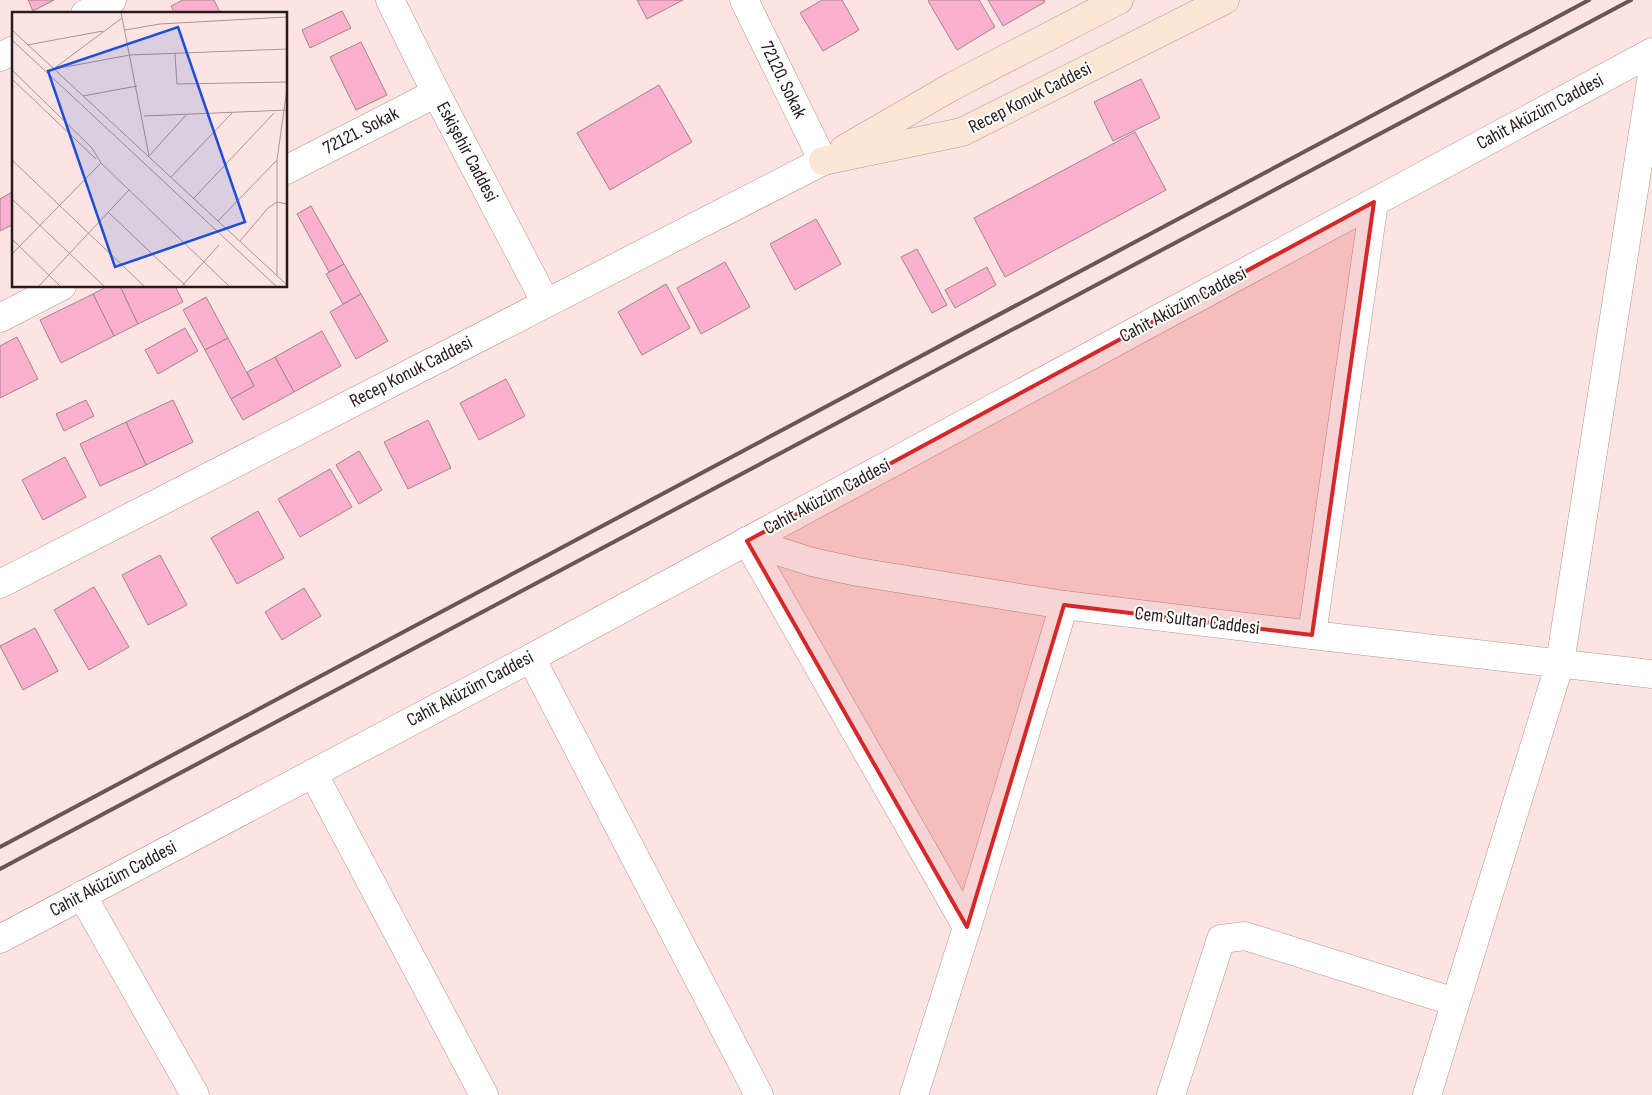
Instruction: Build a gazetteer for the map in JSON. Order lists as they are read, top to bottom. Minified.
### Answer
{"streets":{"main road":["Recep Konuk Caddesi"],"street":["72120. Sokak","Cahit Aküzüm Caddesi","72121. Sokak","Eskişehir Caddesi","Cem Sultan Caddesi"]},"crossings":[["72120. Sokak","Recep Konuk Caddesi"],["Recep Konuk Caddesi","Eskişehir Caddesi"],["Cahit Aküzüm Caddesi","Cem Sultan Caddesi"],["72121. Sokak","Eskişehir Caddesi"]]}
